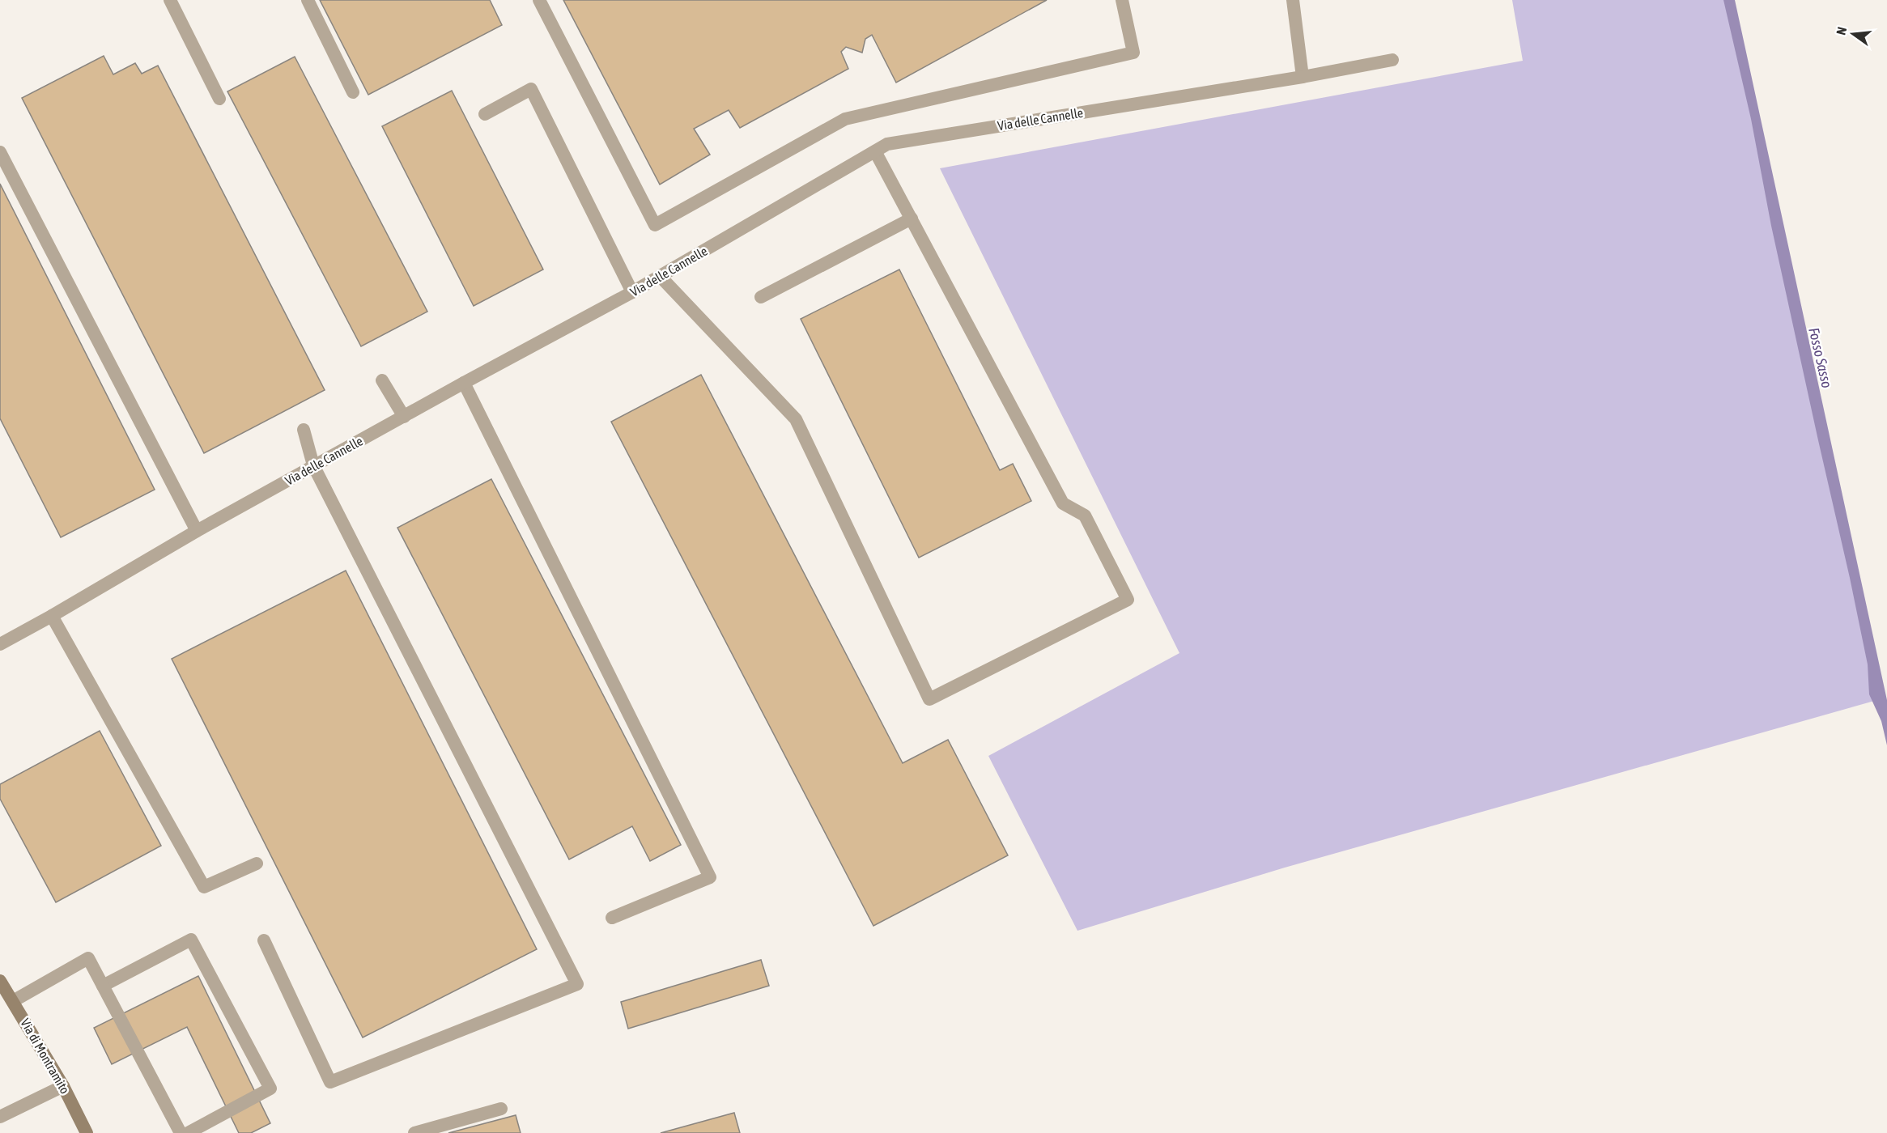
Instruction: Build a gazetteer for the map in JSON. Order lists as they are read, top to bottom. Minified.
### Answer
{"streets":{"main road":["Via di Montramito"],"street":["Via delle Cannelle"]},"water":["Fosso Sasso"],"north":"left"}
